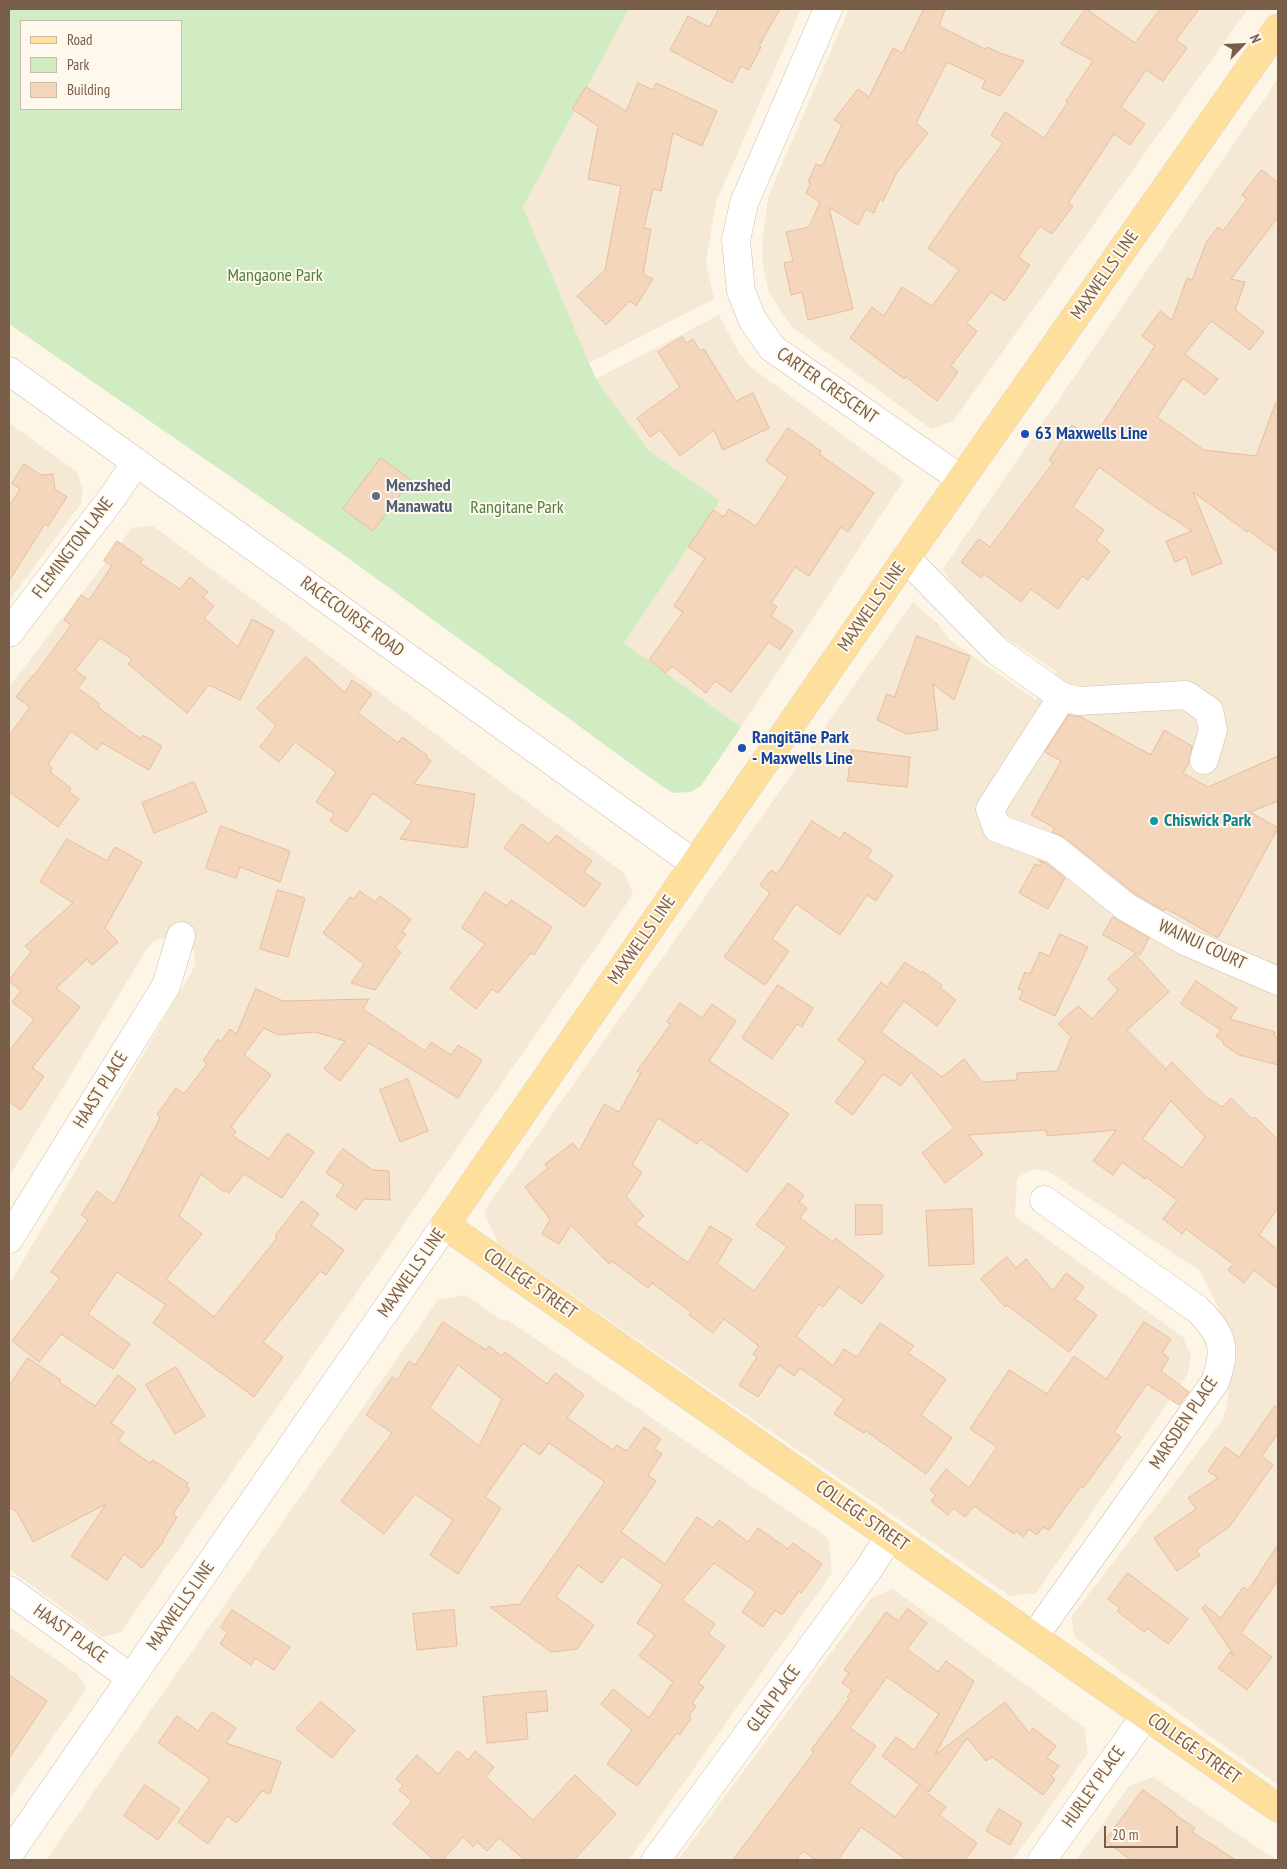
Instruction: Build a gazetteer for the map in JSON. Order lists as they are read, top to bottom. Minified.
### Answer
{"streets":{"main road":["MAXWELLS LINE","COLLEGE STREET"],"street":["CARTER CRESCENT","FLEMINGTON LANE","RACECOURSE ROAD","WAINUI COURT","HAAST PLACE","MARSDEN PLACE","GLEN PLACE","HURLEY PLACE"]},"crossings":[["MAXWELLS LINE","CARTER CRESCENT"],["MAXWELLS LINE","RACECOURSE ROAD"],["MAXWELLS LINE","HAAST PLACE"],["MAXWELLS LINE","COLLEGE STREET"],["FLEMINGTON LANE","RACECOURSE ROAD"],["COLLEGE STREET","MARSDEN PLACE"],["COLLEGE STREET","GLEN PLACE"],["COLLEGE STREET","HURLEY PLACE"]],"parks":["Mangaone Park","Rangitane Park"],"places":["63 Maxwells Line","Menzshed Manawatu","Rangitāne Park - Maxwells Line","Chiswick Park"],"legend":["Road","Park","Building"],"scale_bar":"20 m","north":"top right"}
